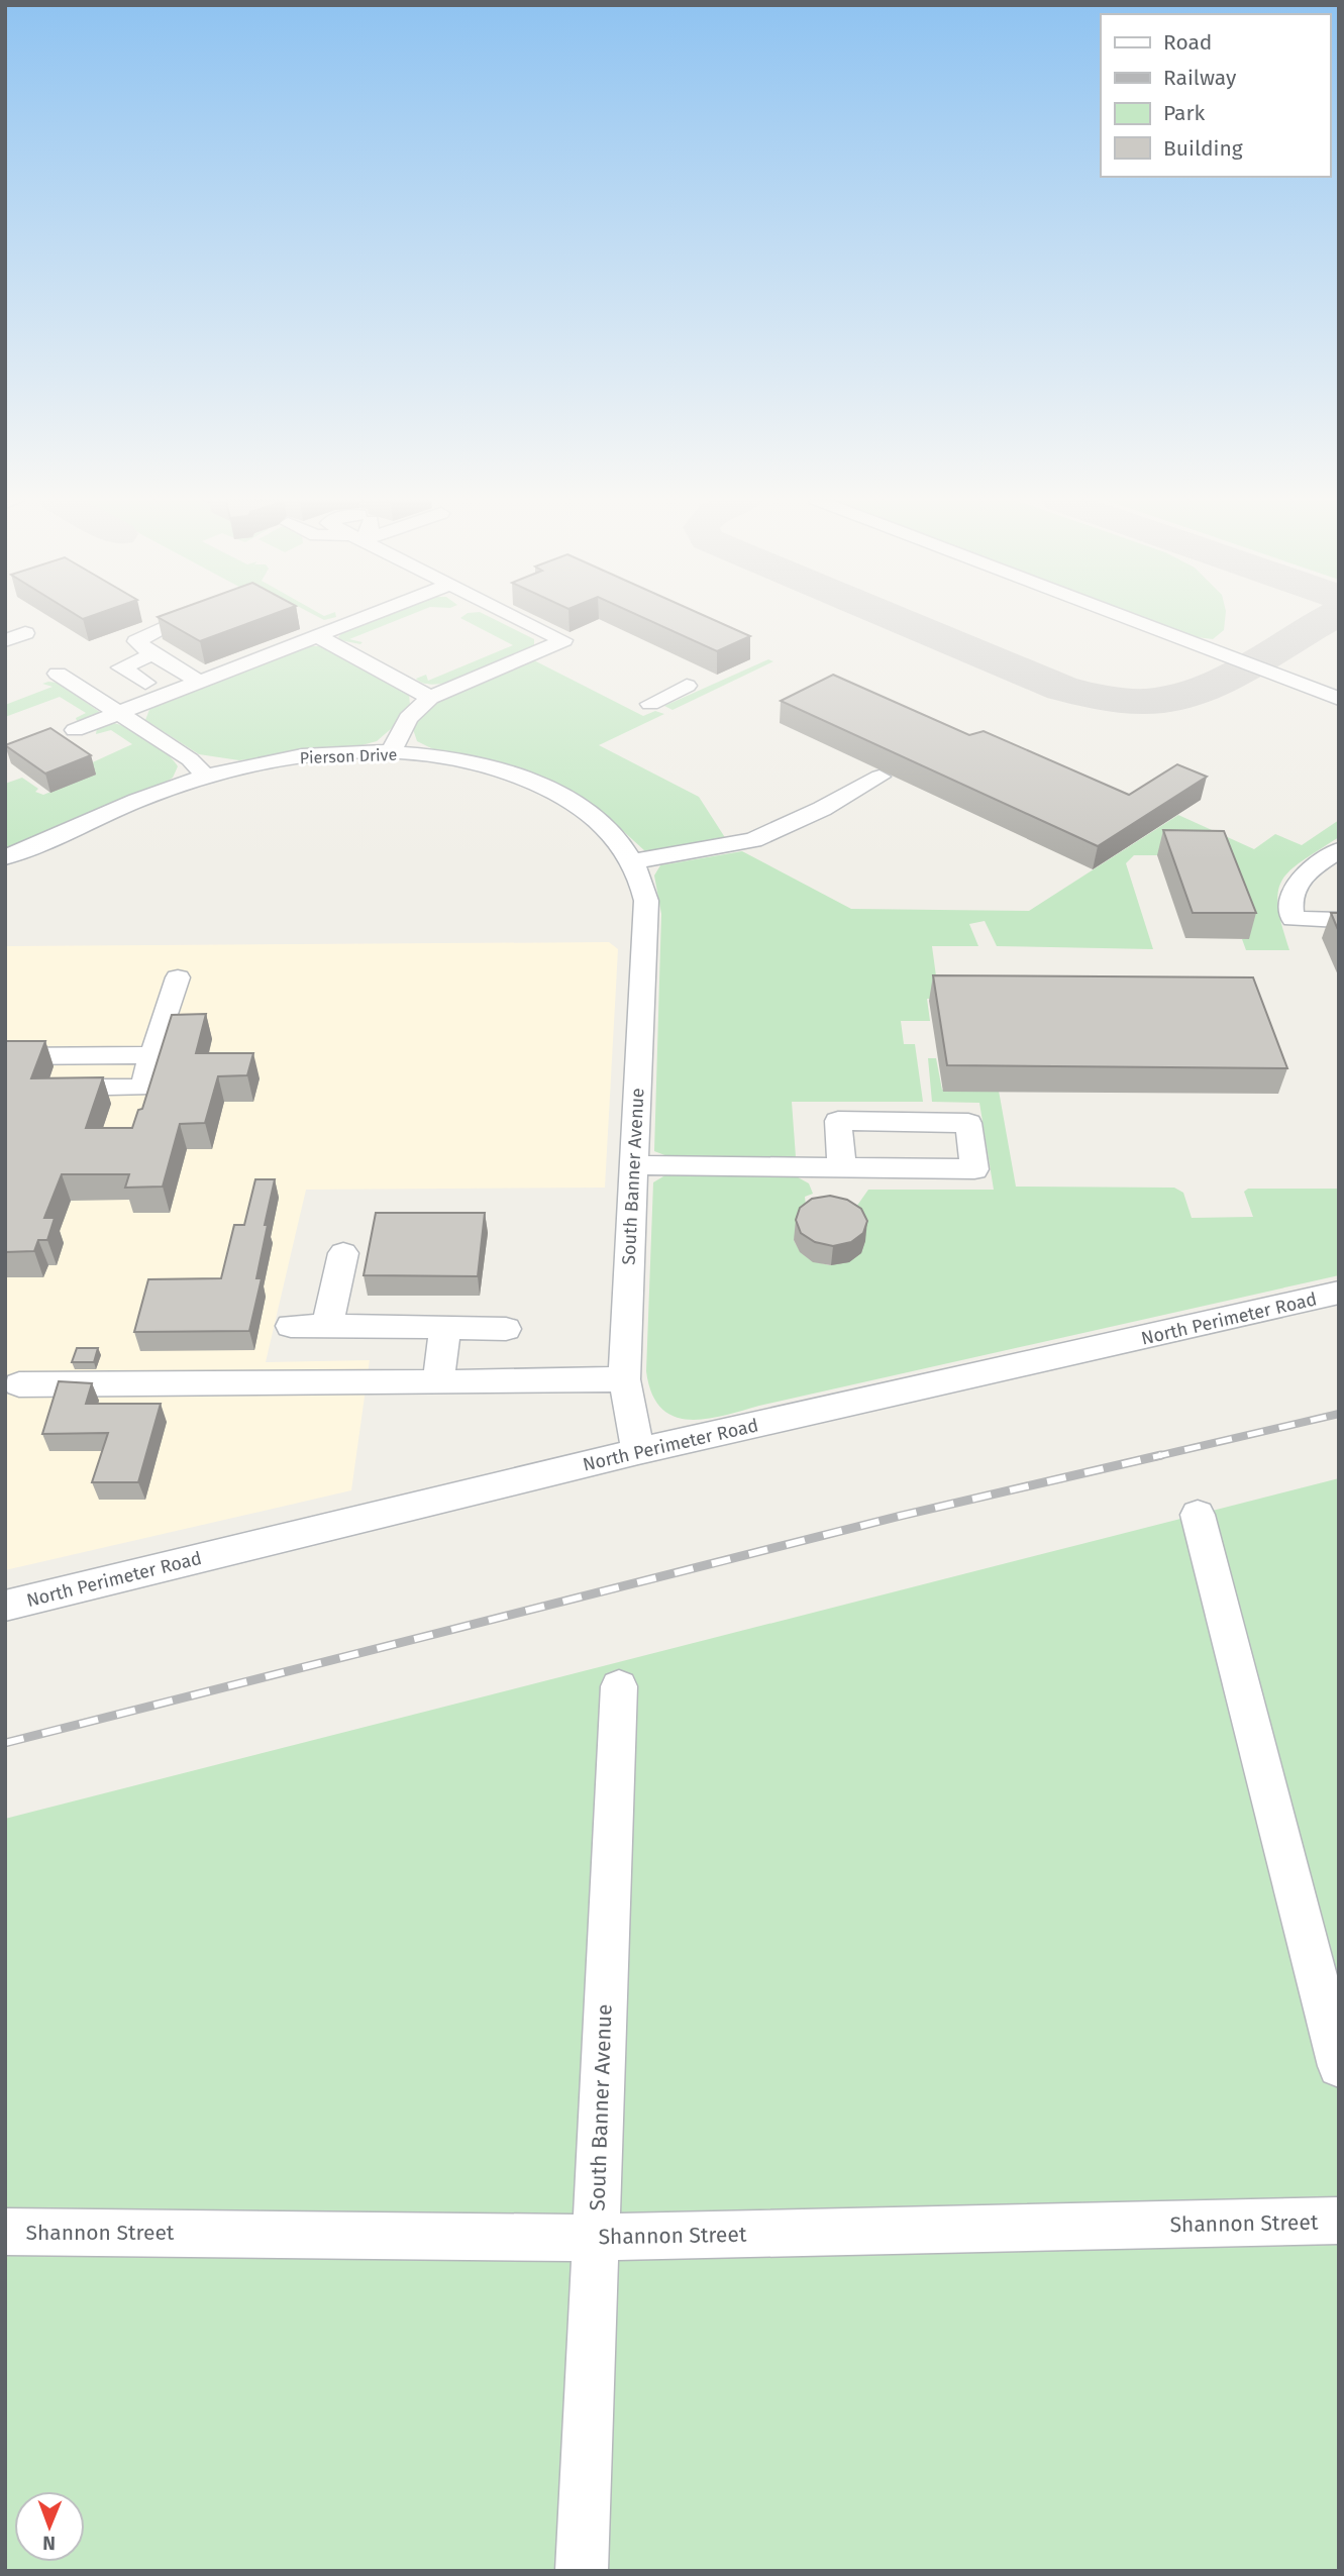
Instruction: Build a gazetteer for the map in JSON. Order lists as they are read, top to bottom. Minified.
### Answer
{"streets":{"street":["Pierson Drive","South Banner Avenue","North Perimeter Road","Shannon Street"]},"crossings":[["Pierson Drive","South Banner Avenue"],["South Banner Avenue","North Perimeter Road"],["South Banner Avenue","Shannon Street"]],"legend":["Road","Railway","Park","Building"],"north":"bottom"}
